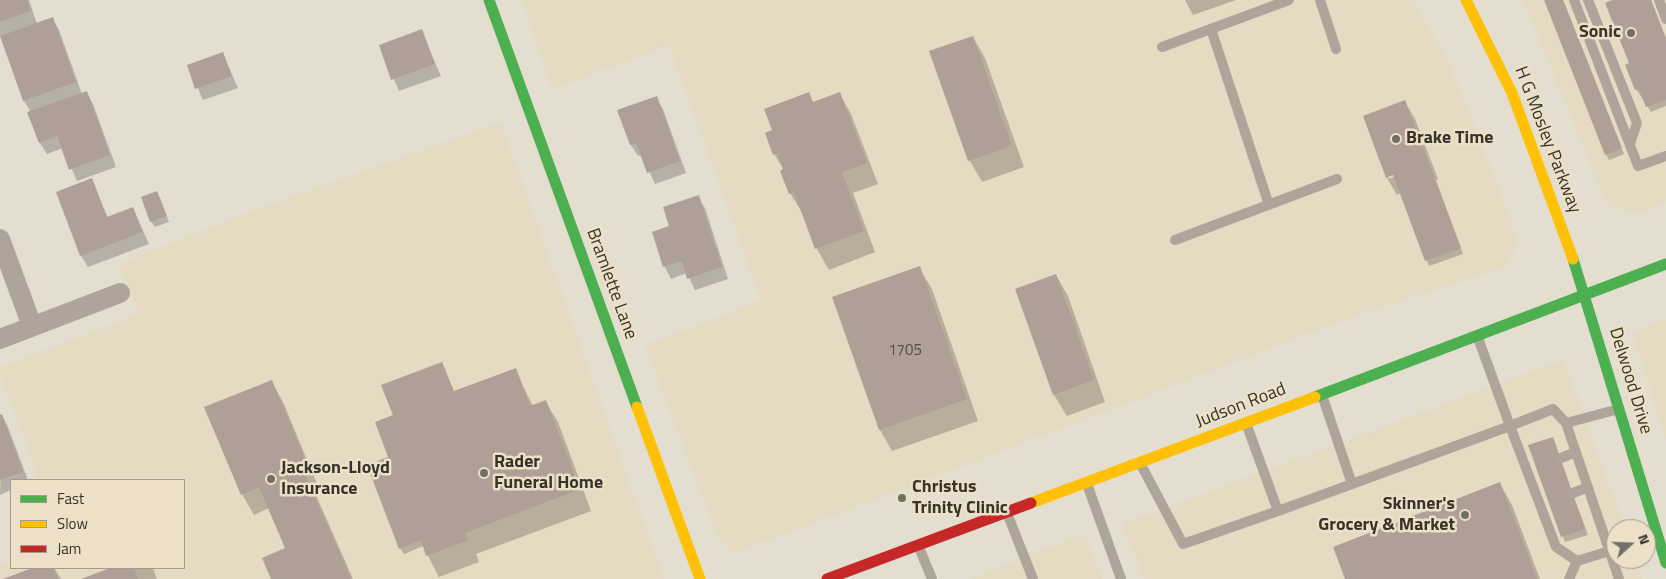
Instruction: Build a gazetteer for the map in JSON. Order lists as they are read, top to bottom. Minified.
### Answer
{"streets":{"main road":["H G Mosley Parkway","Bramlette Lane","Delwood Drive","Judson Road"]},"crossings":[["H G Mosley Parkway","Delwood Drive"],["H G Mosley Parkway","Judson Road"],["Delwood Drive","Judson Road"]],"places":["Sonic","Brake Time","Rader Funeral Home","Jackson-Lloyd Insurance","Christus Trinity Clinic","Skinner's Grocery & Market"],"house_numbers":["1705"],"legend":["Fast","Slow","Jam"],"north":"right"}
